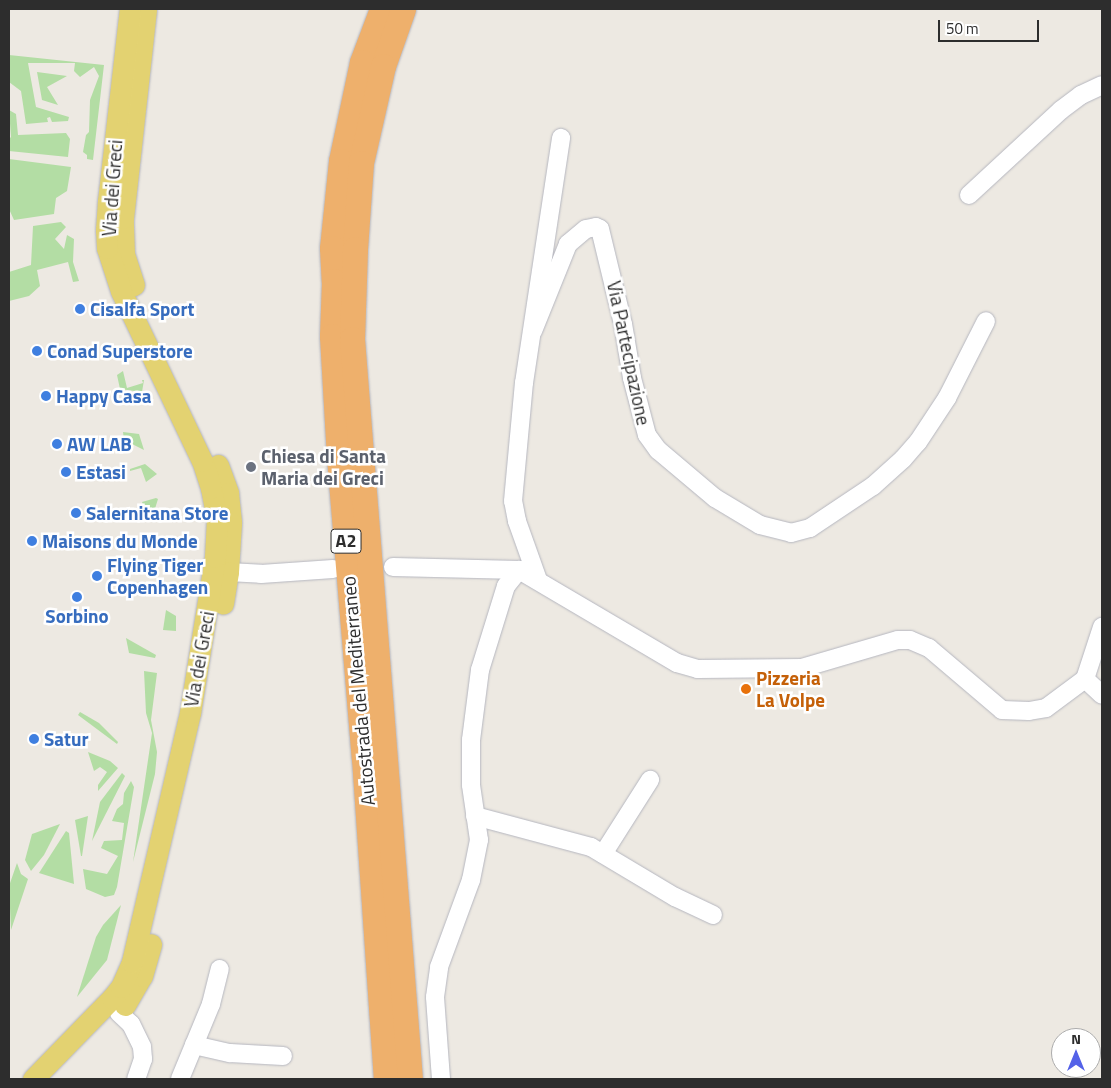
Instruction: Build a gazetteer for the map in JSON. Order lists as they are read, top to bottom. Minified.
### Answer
{"streets":{"highway":["A2","Autostrada del Mediterraneo"],"main road":["Via dei Greci"],"street":["Via Partecipazione"]},"places":["Cisalfa Sport","Conad Superstore","Happy Casa","AW LAB","Chiesa di Santa Maria dei Greci","Estasi","Salernitana Store","Maisons du Monde","Flying Tiger Copenhagen","Sorbino","Pizzeria La Volpe","Satur"],"scale_bar":"50 m","north":"top"}
